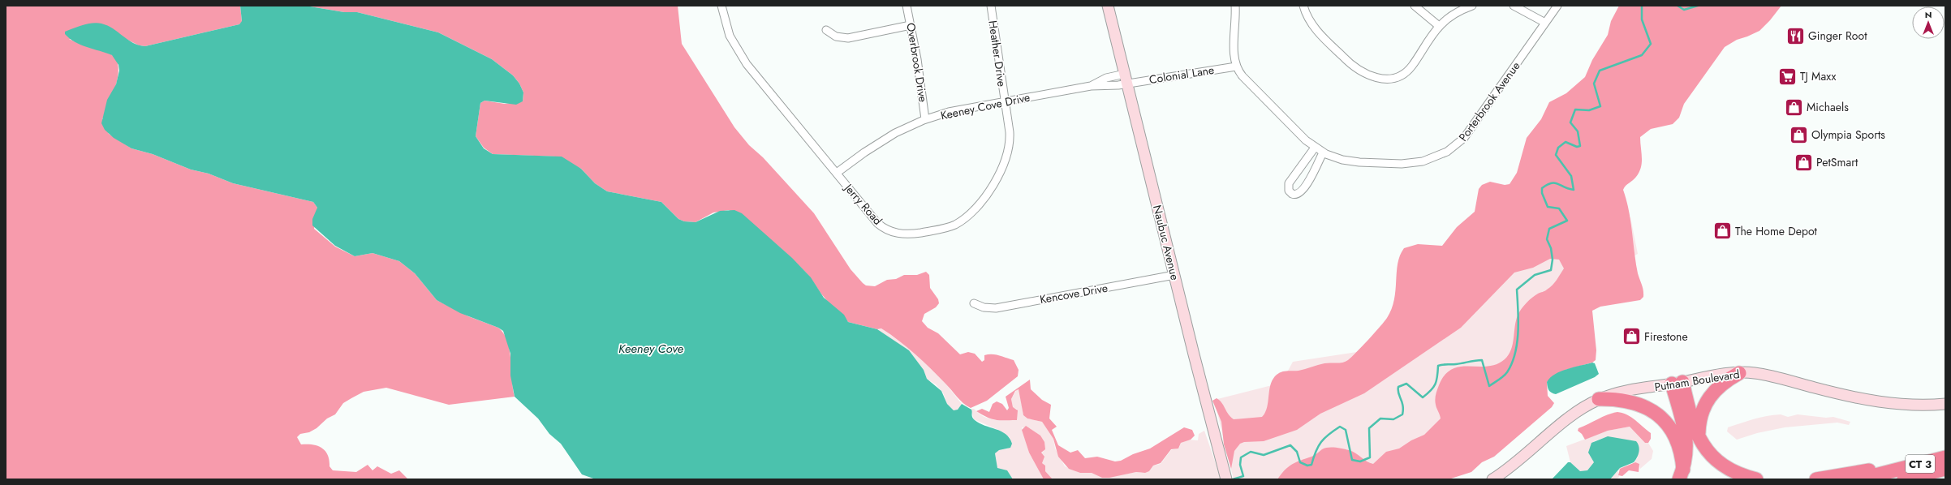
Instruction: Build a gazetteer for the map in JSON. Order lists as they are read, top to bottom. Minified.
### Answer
{"streets":{"highway":["CT 3"],"main road":["Naubuc Avenue","Putnam Boulevard"],"street":["Heather Drive","Overbrook Drive","Colonial Lane","Porterbrook Avenue","Keeney Cove Drive","Jerry Road","Kencove Drive"]},"crossings":[["Heather Drive","Keeney Cove Drive"],["Heather Drive","Jerry Road"],["Overbrook Drive","Keeney Cove Drive"],["Colonial Lane","Porterbrook Avenue"],["Colonial Lane","Keeney Cove Drive"],["Colonial Lane","Naubuc Avenue"],["Keeney Cove Drive","Jerry Road"],["Keeney Cove Drive","Naubuc Avenue"],["Naubuc Avenue","Kencove Drive"]],"water":["Keeney Cove"],"places":{"restaurant":["Ginger Root"],"supermarket":["TJ Maxx"],"shop":["Michaels","Olympia Sports","PetSmart","The Home Depot","Firestone"]},"north":"top"}
